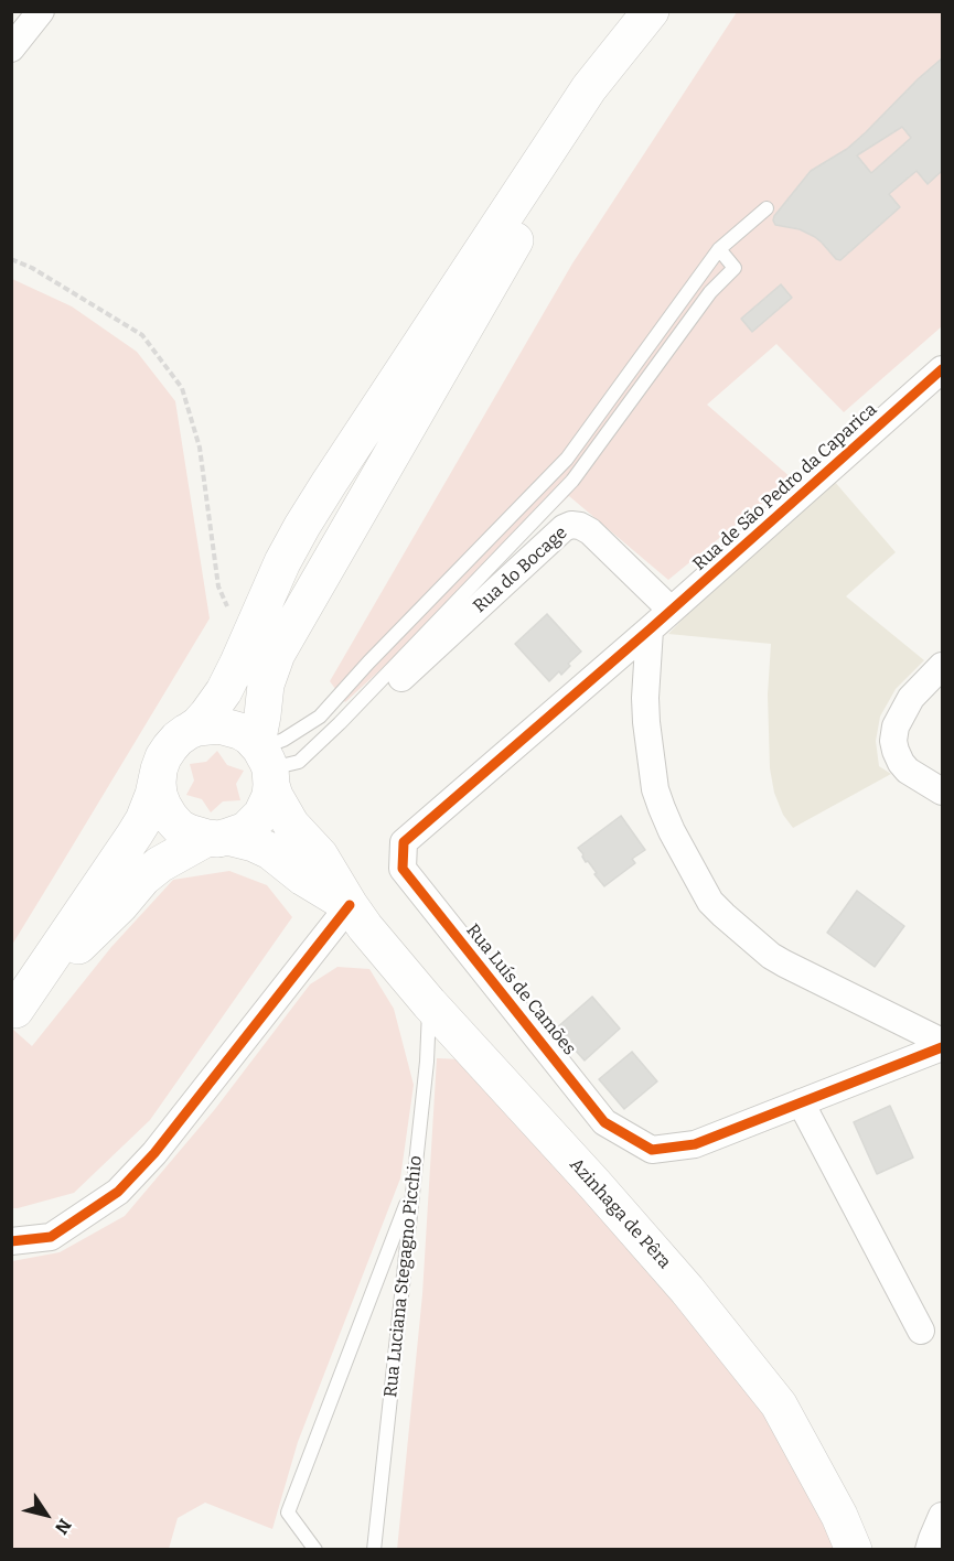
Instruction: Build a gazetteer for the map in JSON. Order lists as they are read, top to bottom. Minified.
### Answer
{"streets":{"main road":["Azinhaga de Pêra"],"street":["Rua de São Pedro da Caparica","Rua do Bocage","Rua Luís de Camões"],"lane":["Rua Luciana Stegagno Picchio"]},"crossings":[["Rua de São Pedro da Caparica","Rua do Bocage"],["Rua de São Pedro da Caparica","Rua Luís de Camões"],["Azinhaga de Pêra","Rua Luciana Stegagno Picchio"]],"north":"bottom right"}
